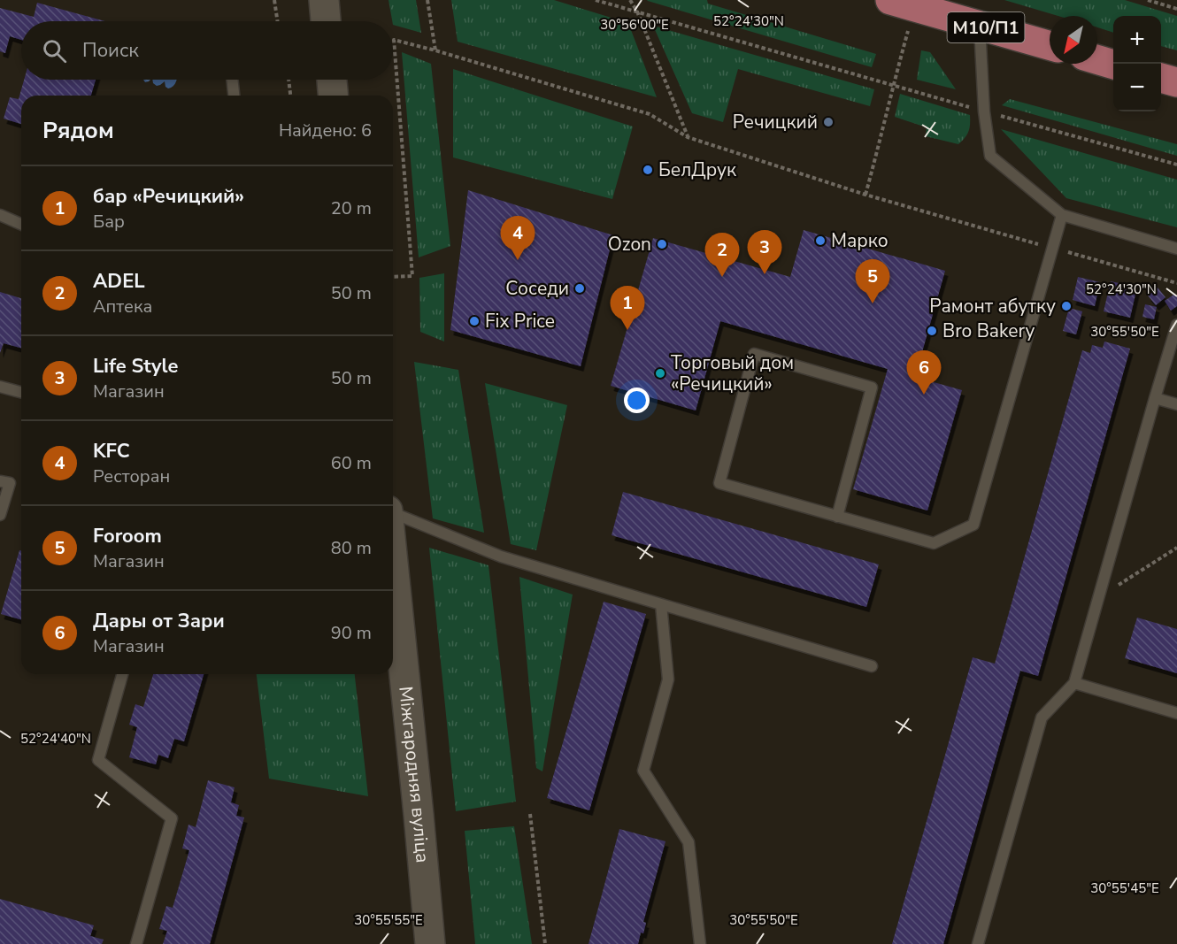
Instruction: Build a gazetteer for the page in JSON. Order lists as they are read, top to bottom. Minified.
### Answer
{"streets":{"main road":["М10/П1","Міжгародняя вуліца"]},"places":["Речицкий","БелДрук","Марко","Ozon","Соседи","Рамонт абутку","Fix Price","Bro Bakery","Торговый дом «Речицкий»"],"north":"bottom left","page":{"map_buttons":["+","−"],"search":"Поиск","heading":["Рядом","Найдено: 6"],"list":[{"mark":"1","name":"бар «Речицкий»","note":"Бар","value":"20 m"},{"mark":"2","name":"ADEL","note":"Аптека","value":"50 m"},{"mark":"3","name":"Life Style","note":"Магазин","value":"50 m"},{"mark":"4","name":"KFC","note":"Ресторан","value":"60 m"},{"mark":"5","name":"Foroom","note":"Магазин","value":"80 m"},{"mark":"6","name":"Дары от Зари","note":"Магазин","value":"90 m"}],"pins":["4","3","2","5","1","6"]},"coordinates":["52°24'30\"N","30°56'00\"E","30°55'50\"E","52°24'40\"N","30°55'45\"E","30°55'55\"E"]}
